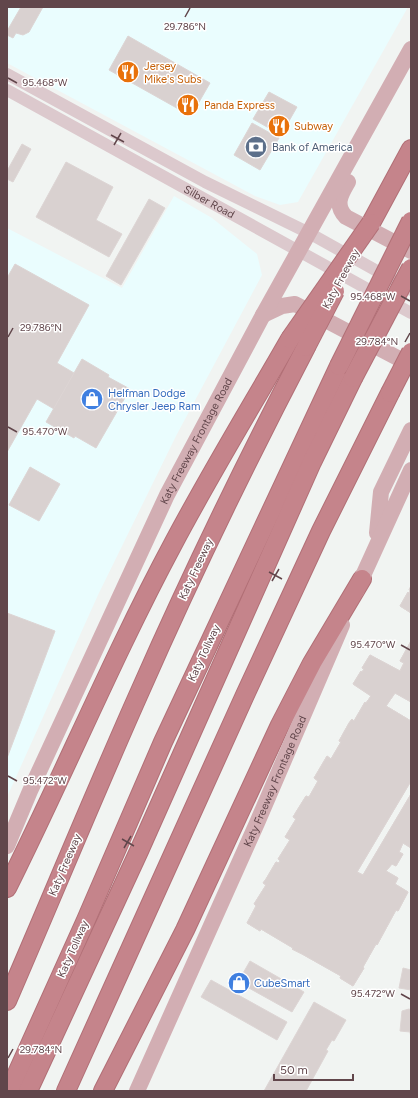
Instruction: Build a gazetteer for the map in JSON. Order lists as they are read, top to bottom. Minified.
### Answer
{"streets":{"highway":["Katy Freeway","Katy Tollway"],"main road":["Katy Freeway Frontage Road"],"street":["Silber Road"]},"crossings":[["Silber Road","Katy Freeway Frontage Road"]],"places":{"restaurant":["Jersey Mike's Subs","Panda Express","Subway"],"bank":["Bank of America"],"shop":["Helfman Dodge Chrysler Jeep Ram","CubeSmart"]},"scale_bar":"50 m","coordinates":["29.786°N","95.468°W","29.784°N","95.470°W","95.472°W"]}
